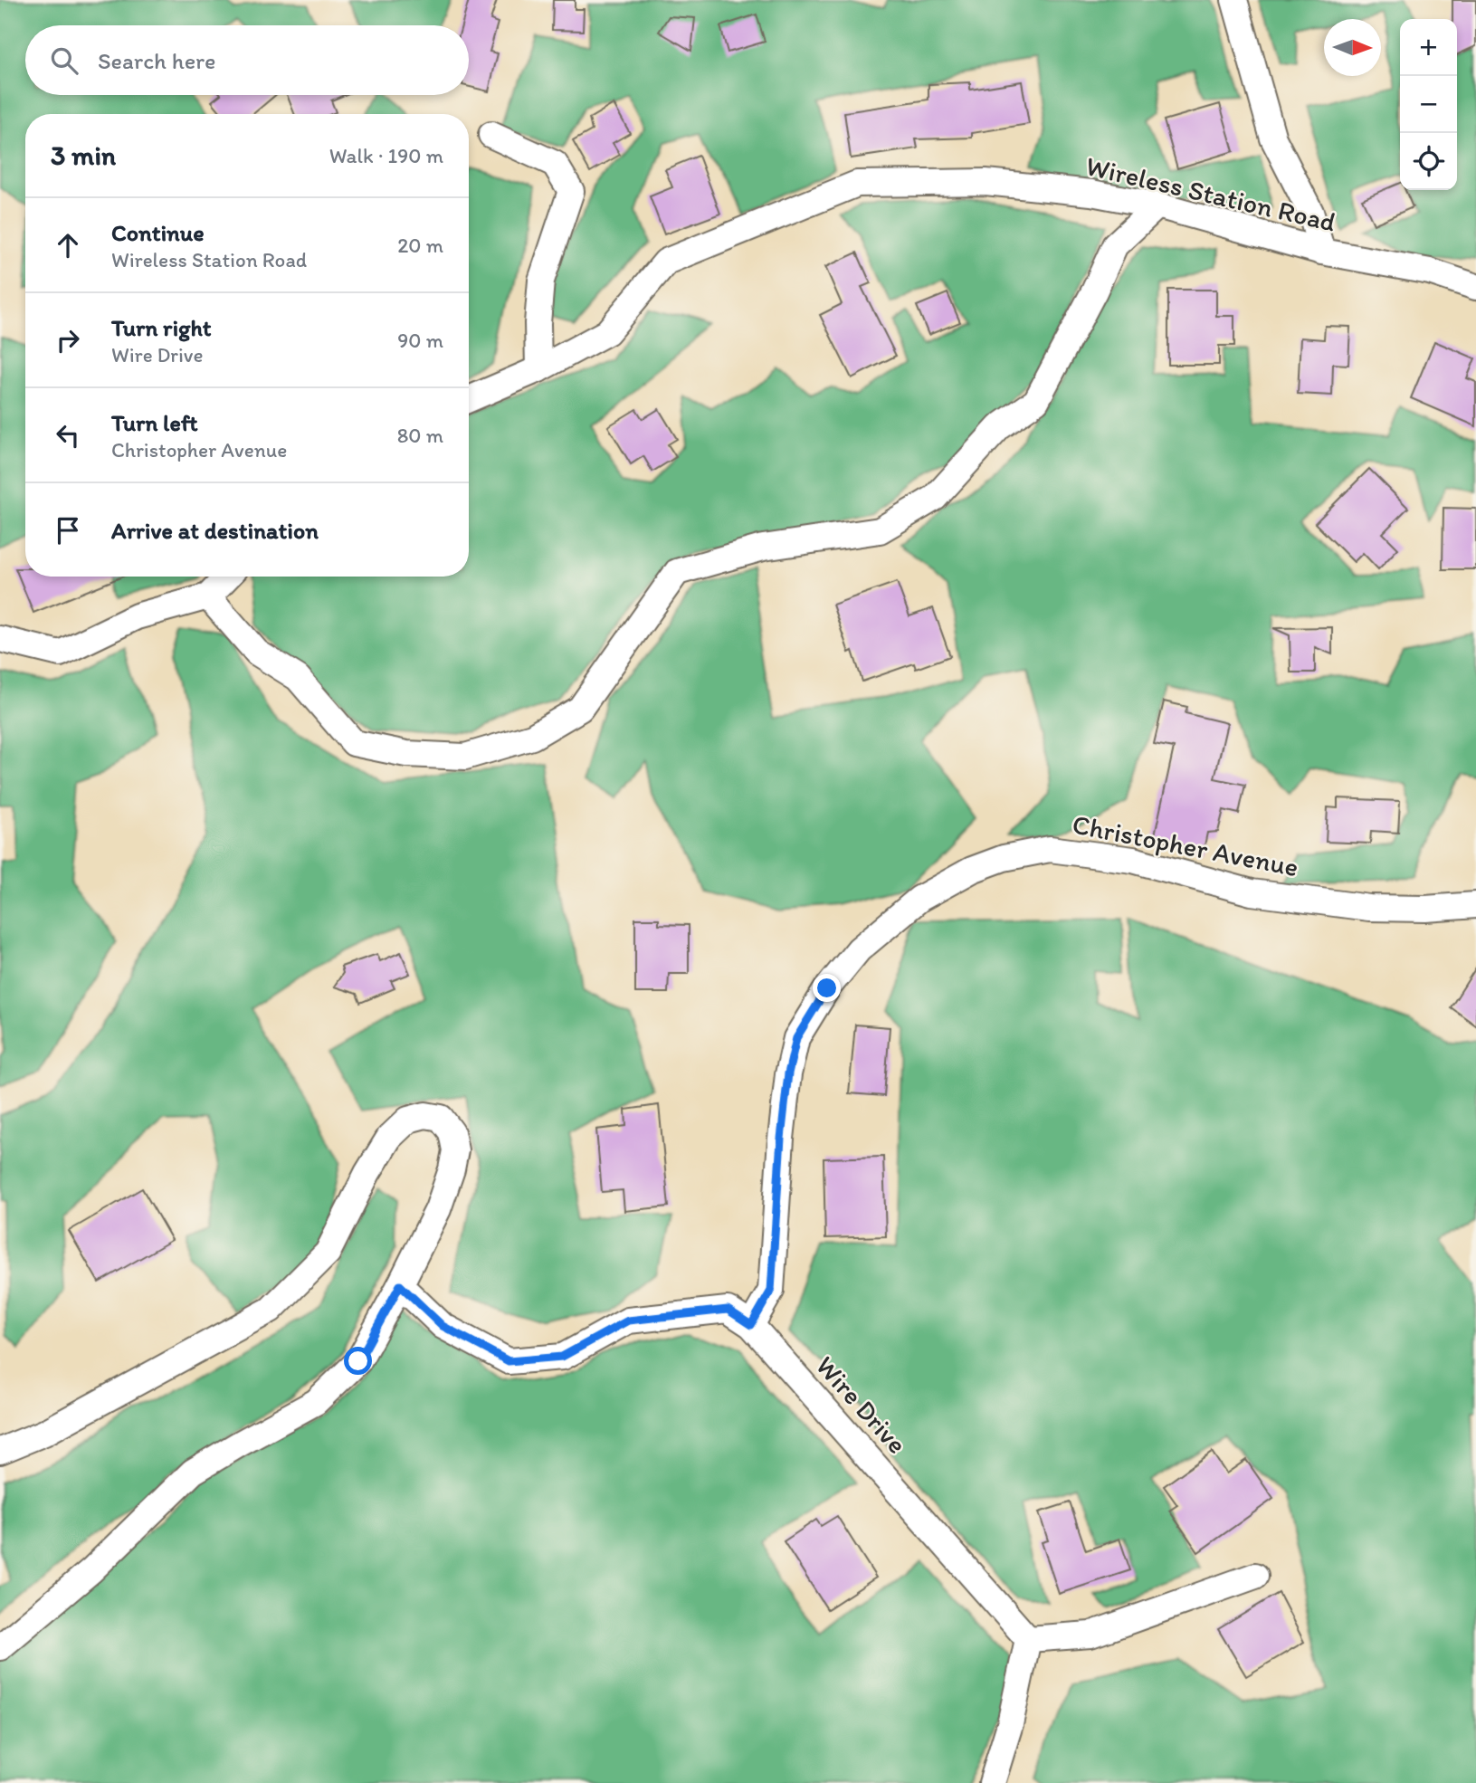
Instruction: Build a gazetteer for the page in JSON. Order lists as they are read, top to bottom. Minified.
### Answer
{"streets":{"street":["Wireless Station Road","Christopher Avenue","Wire Drive"]},"crossings":[["Christopher Avenue","Wire Drive"]],"north":"right","page":{"map_buttons":["+","−"],"search":"Search here","heading":["3 min","Walk · 190 m"],"list":[["Continue","Wireless Station Road","20 m"],["Turn right","Wire Drive","90 m"],["Turn left","Christopher Avenue","80 m"],"Arrive at destination"]}}
